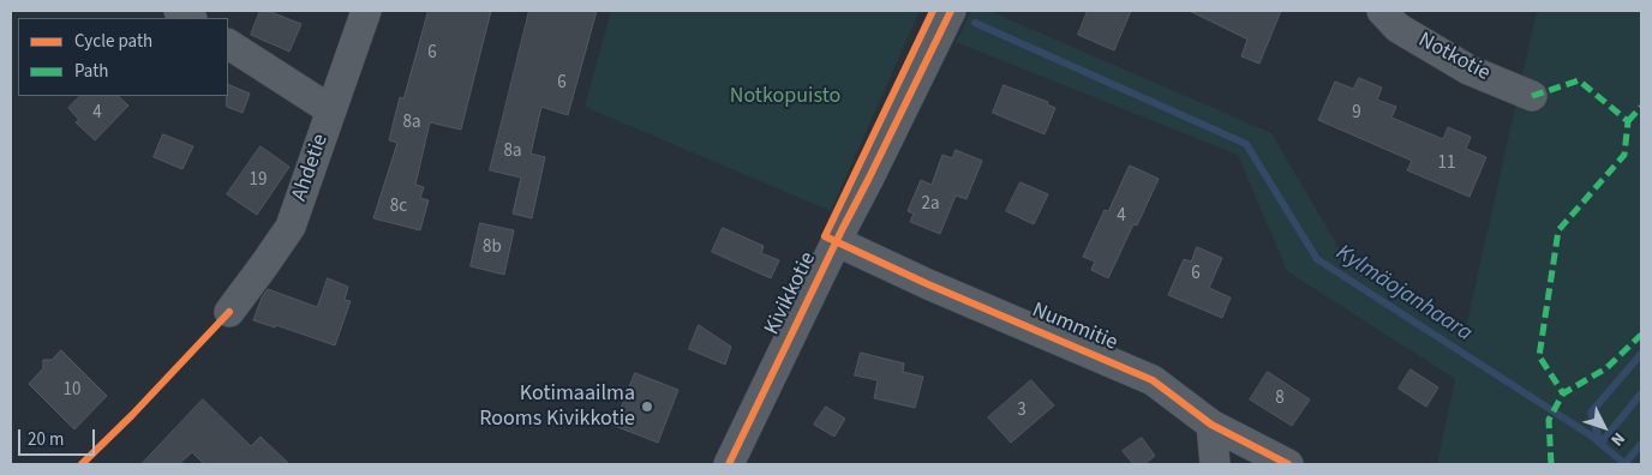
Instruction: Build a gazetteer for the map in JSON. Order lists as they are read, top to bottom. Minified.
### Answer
{"streets":{"street":["Notkotie","Ahdetie","Kivikkotie","Nummitie"]},"crossings":[["Kivikkotie","Nummitie"]],"water":["Kylmäojanhaara"],"parks":["Notkopuisto"],"places":["Kotimaailma Rooms Kivikkotie"],"house_numbers":["6","6","4","9","8a","8a","11","19","2a","8c","4","8b","6","10","8","3"],"legend":["Cycle path","Path"],"scale_bar":"20 m","north":"bottom right"}
